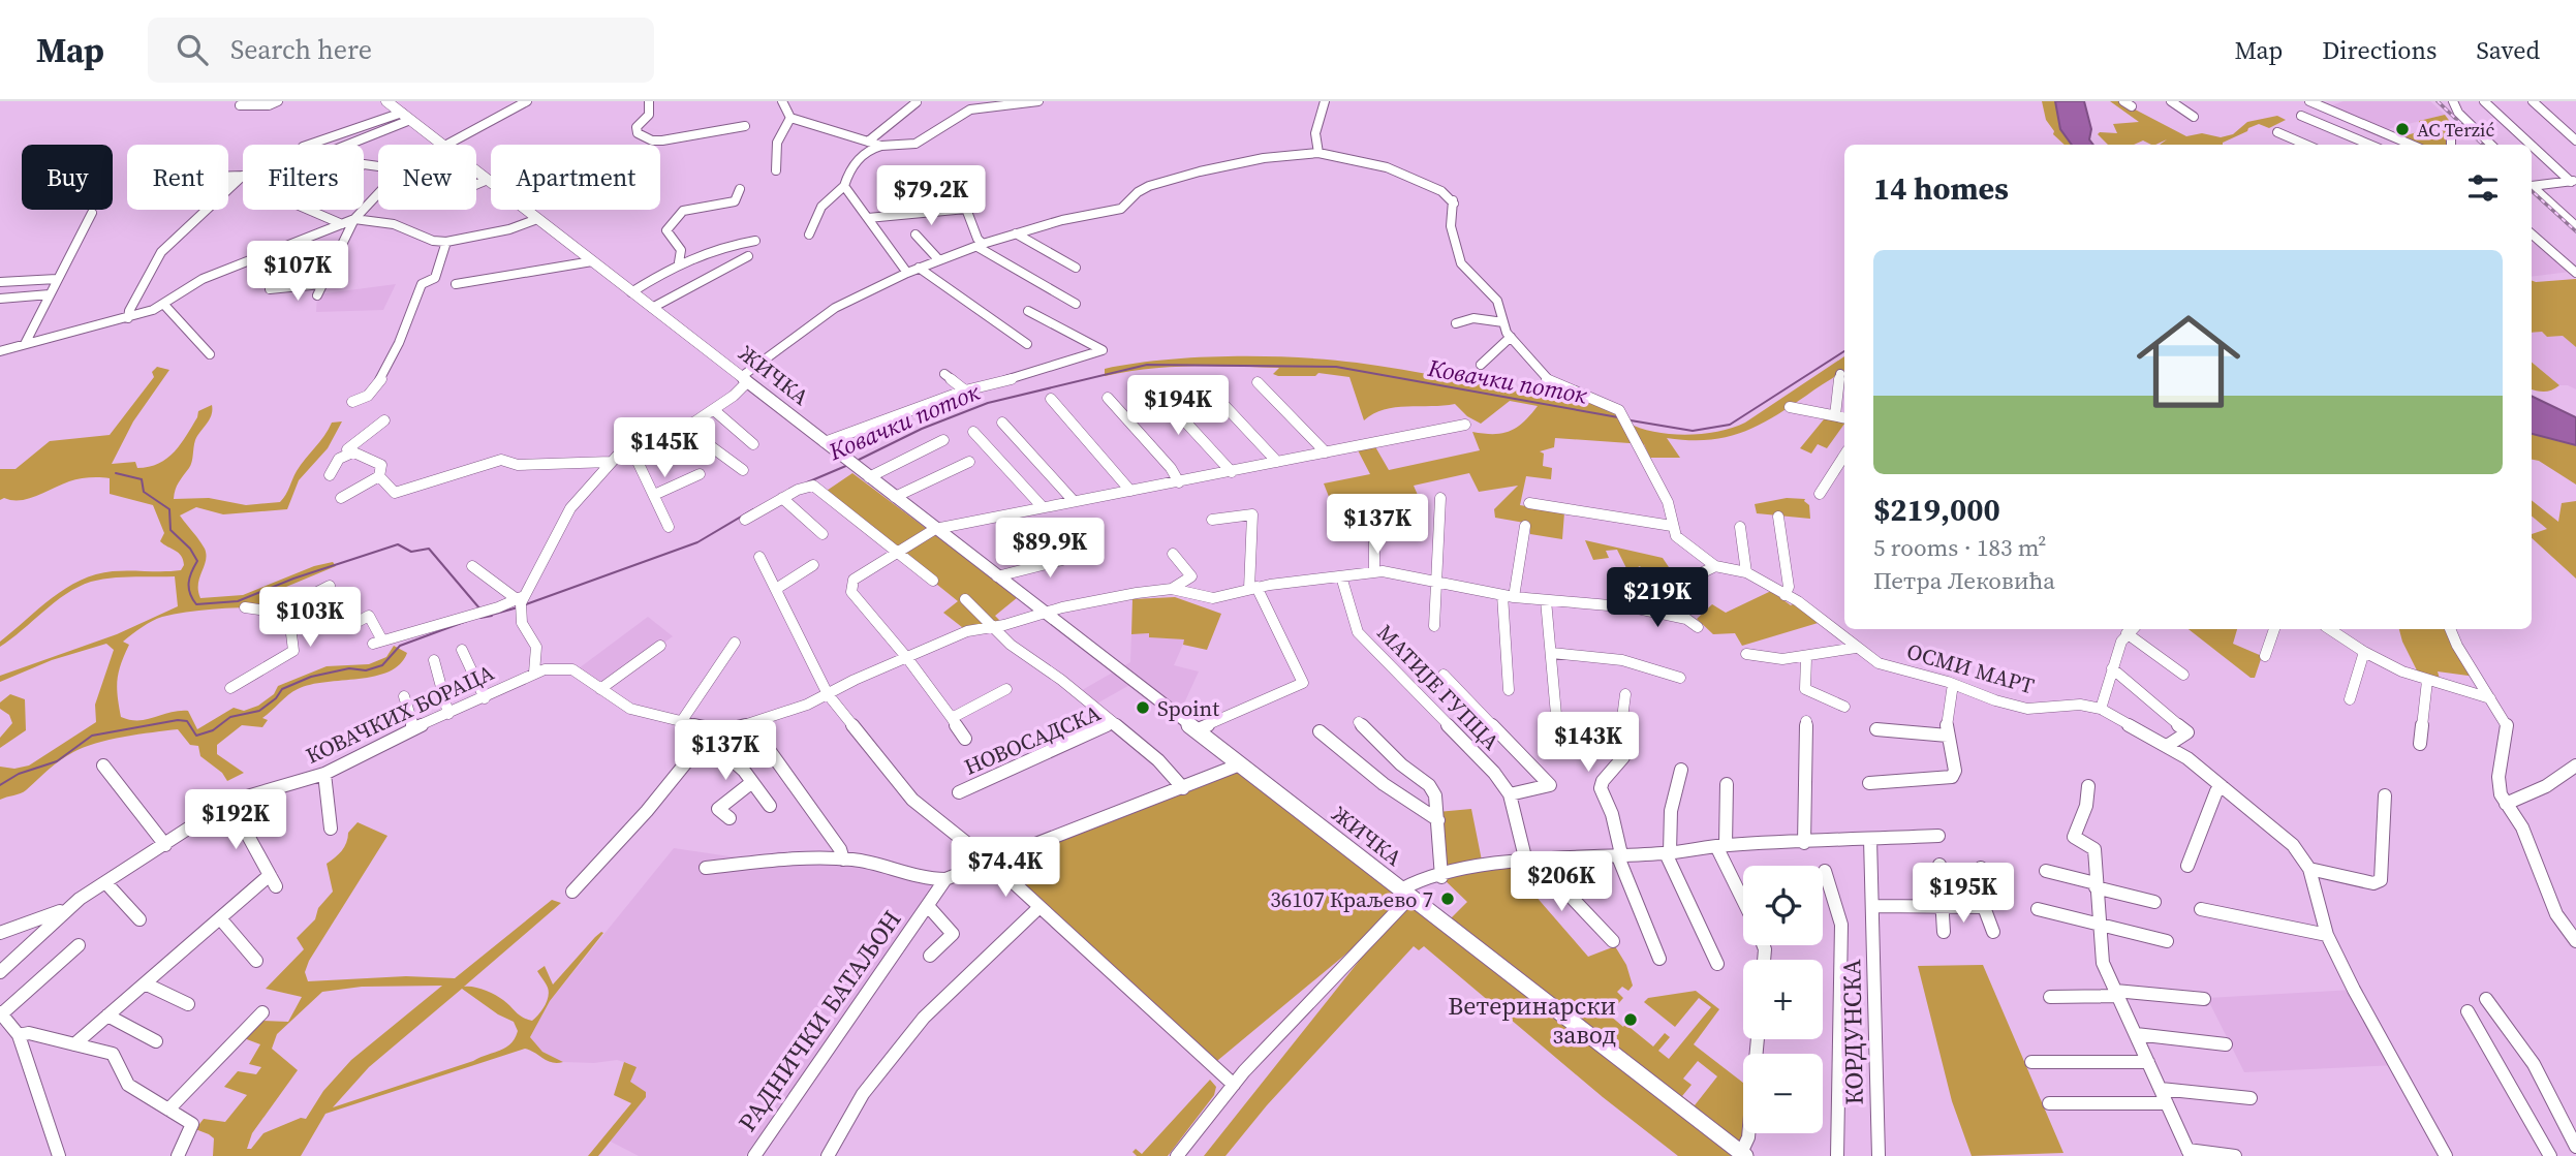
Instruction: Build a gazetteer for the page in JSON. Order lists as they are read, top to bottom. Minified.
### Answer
{"streets":{"main road":["ЖИЧКА"],"street":["ОСМИ МАРТ","МАТИЈЕ ГУПЦА","КОВАЧКИХ БОРАЦА","НОВОСАДСКА","РАДНИЧКИ БАТАЉОН","КОРДУНСКА"]},"crossings":[["ЖИЧКА","КОВАЧКИХ БОРАЦА"]],"water":["Ковачки поток"],"places":["AC Terzić","Spoint","36107 Краљево 7","Ветеринарски завод"],"page":{"header":"Map","search":"Search here","nav":["Map","Directions","Saved"],"chip":["Buy","Rent","Filters","New","Apartment"],"heading":"14 homes","price":["$79.2K","$107K","$194K","$145K","$137K","$89.9K","$219K","$103K","$143K","$137K","$192K","$74.4K","$206K","$195K"],"list":[{"name":"$219,000","note":"5 rooms · 183 m² · Петра Лековића"}],"map_buttons":["+","−"]}}
